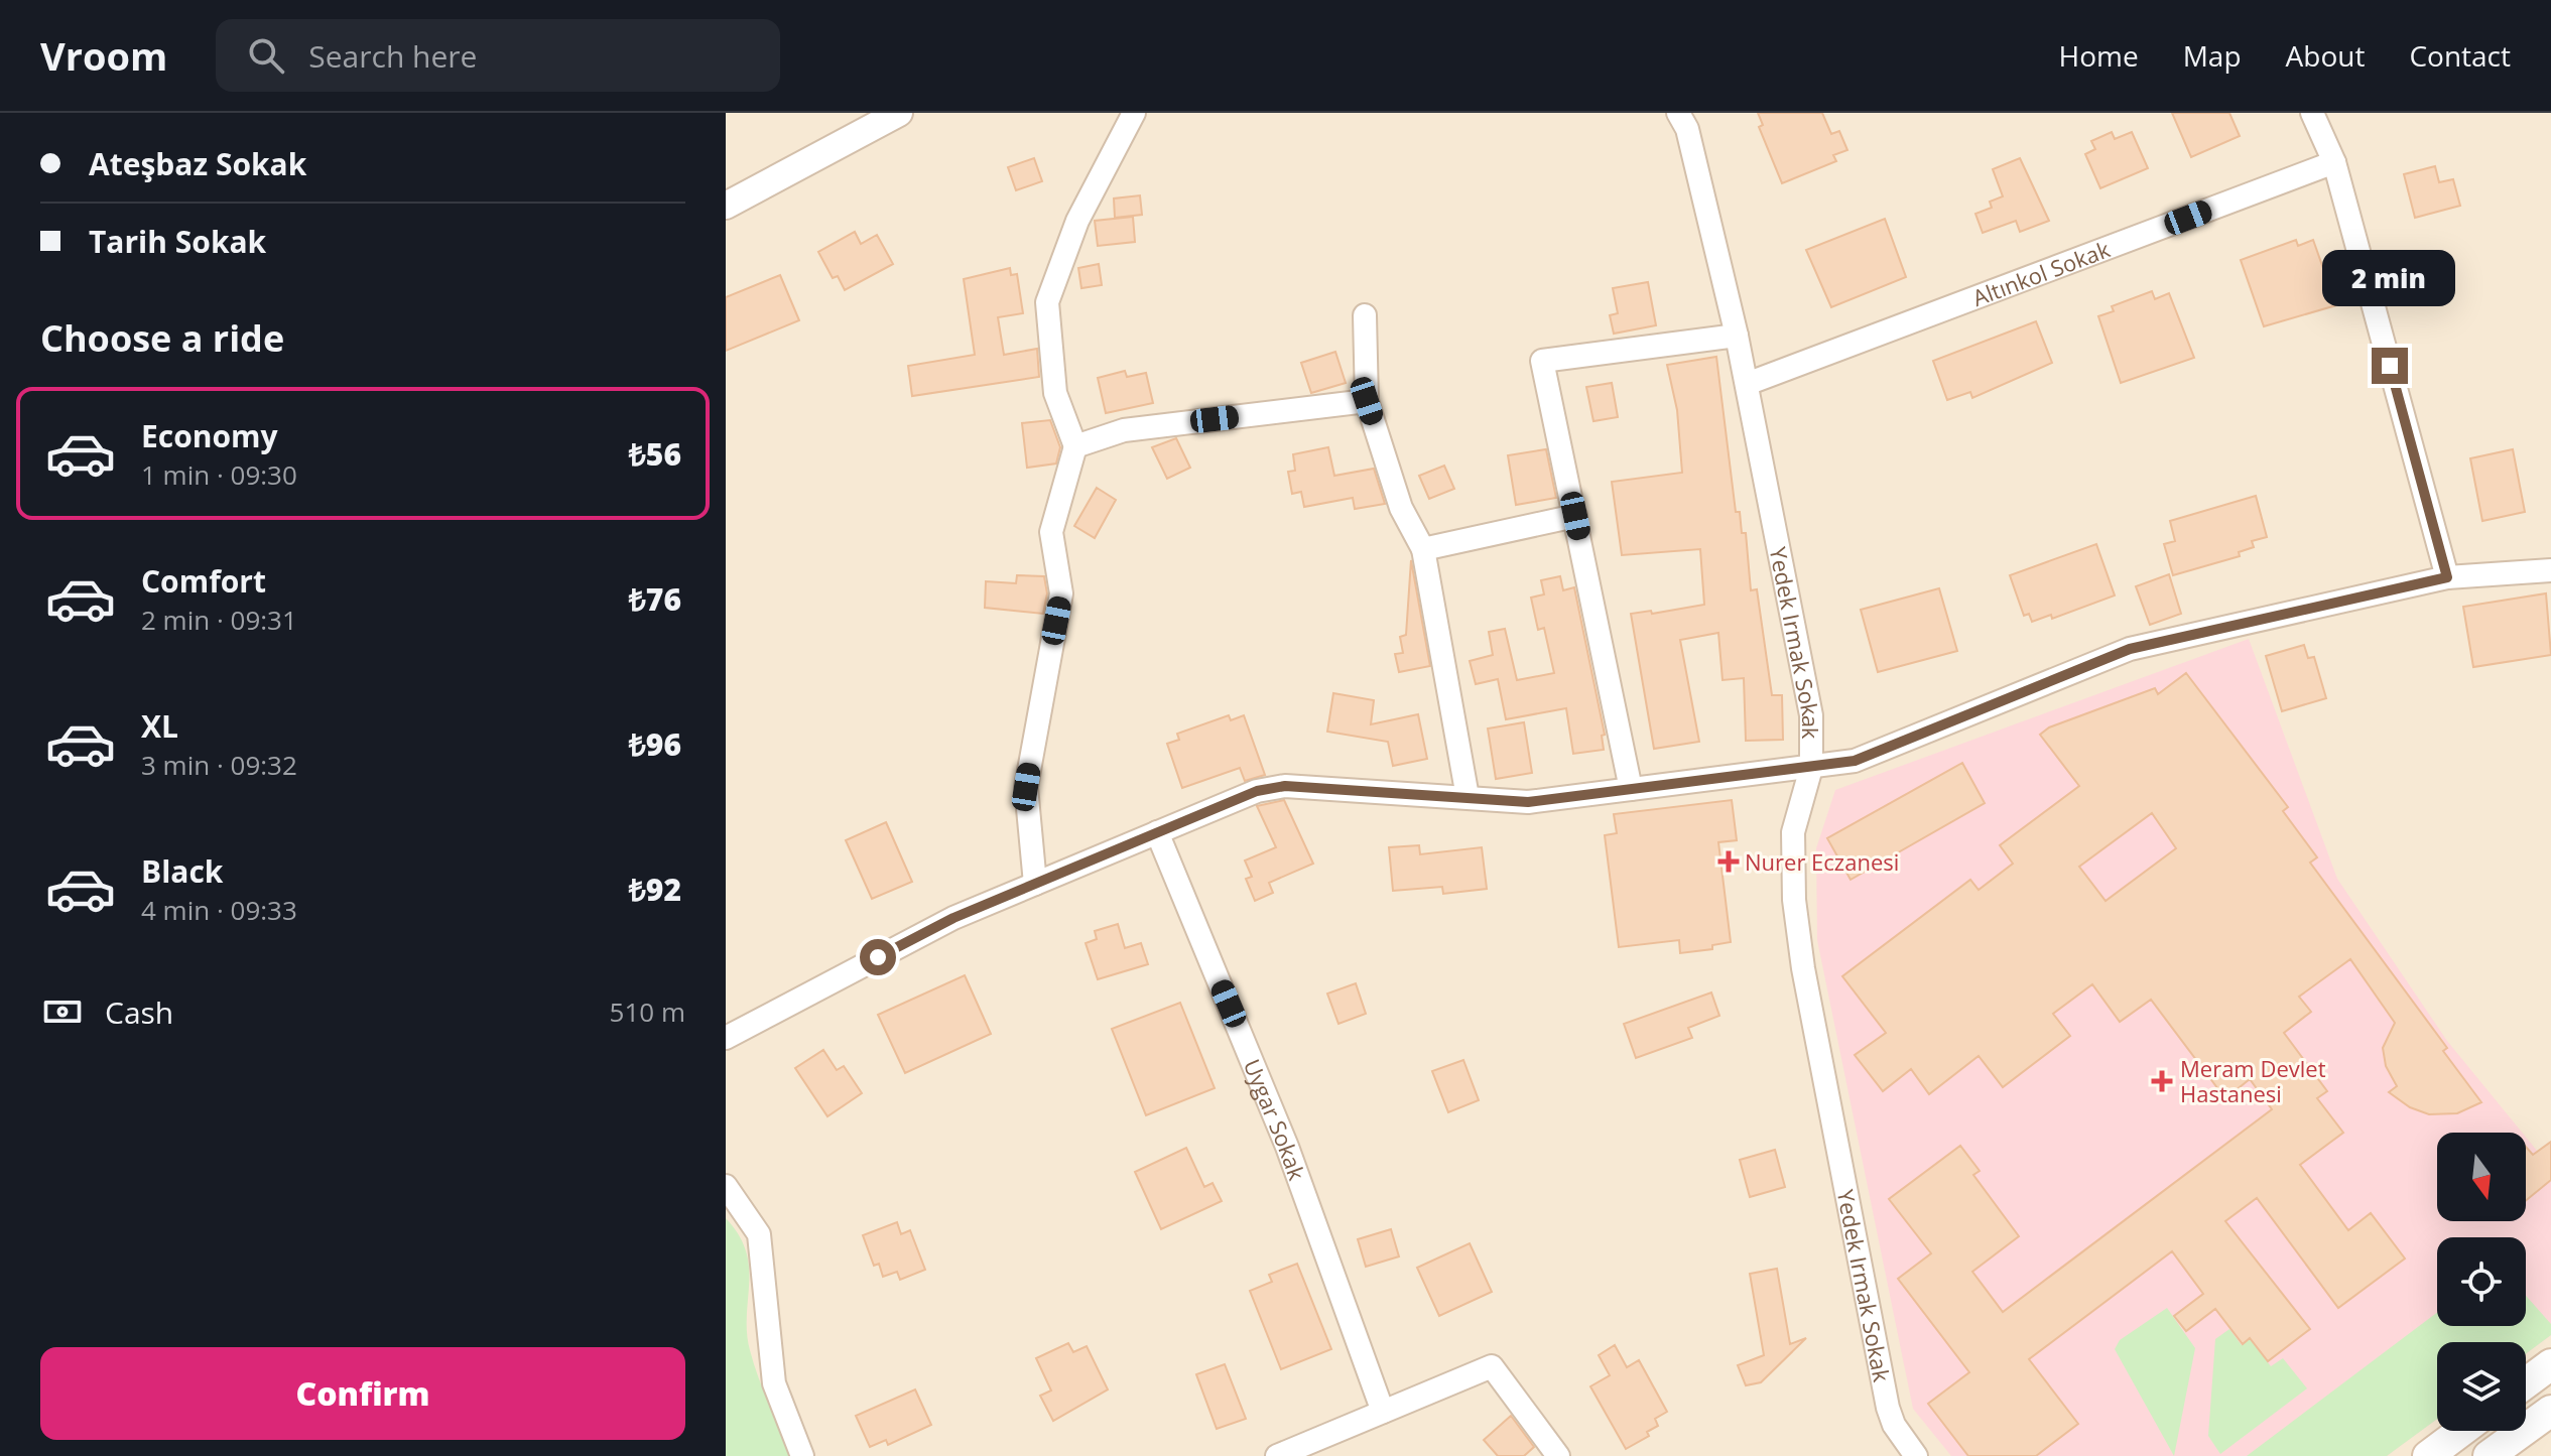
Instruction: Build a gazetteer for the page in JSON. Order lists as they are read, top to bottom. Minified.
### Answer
{"streets":{"street":["Altınkol Sokak","Yedek Irmak Sokak","Uygar Sokak"]},"crossings":[["Altınkol Sokak","Yedek Irmak Sokak"]],"places":{"health":["Nurer Eczanesi","Meram Devlet Hastanesi"]},"north":"bottom","page":{"header":"Vroom","search":"Search here","nav":["Home","Map","About","Contact"],"banner":["Ateşbaz Sokak","Tarih Sokak"],"bubble":"2 min","heading":"Choose a ride","list":[{"name":"Economy","note":"1 min · 09:30","value":"₺56"},{"name":"Comfort","note":"2 min · 09:31","value":"₺76"},{"name":"XL","note":"3 min · 09:32","value":"₺96"},{"name":"Black","note":"4 min · 09:33","value":"₺92"}],"pay":["Cash","510 m"],"buttons":"Confirm"}}
